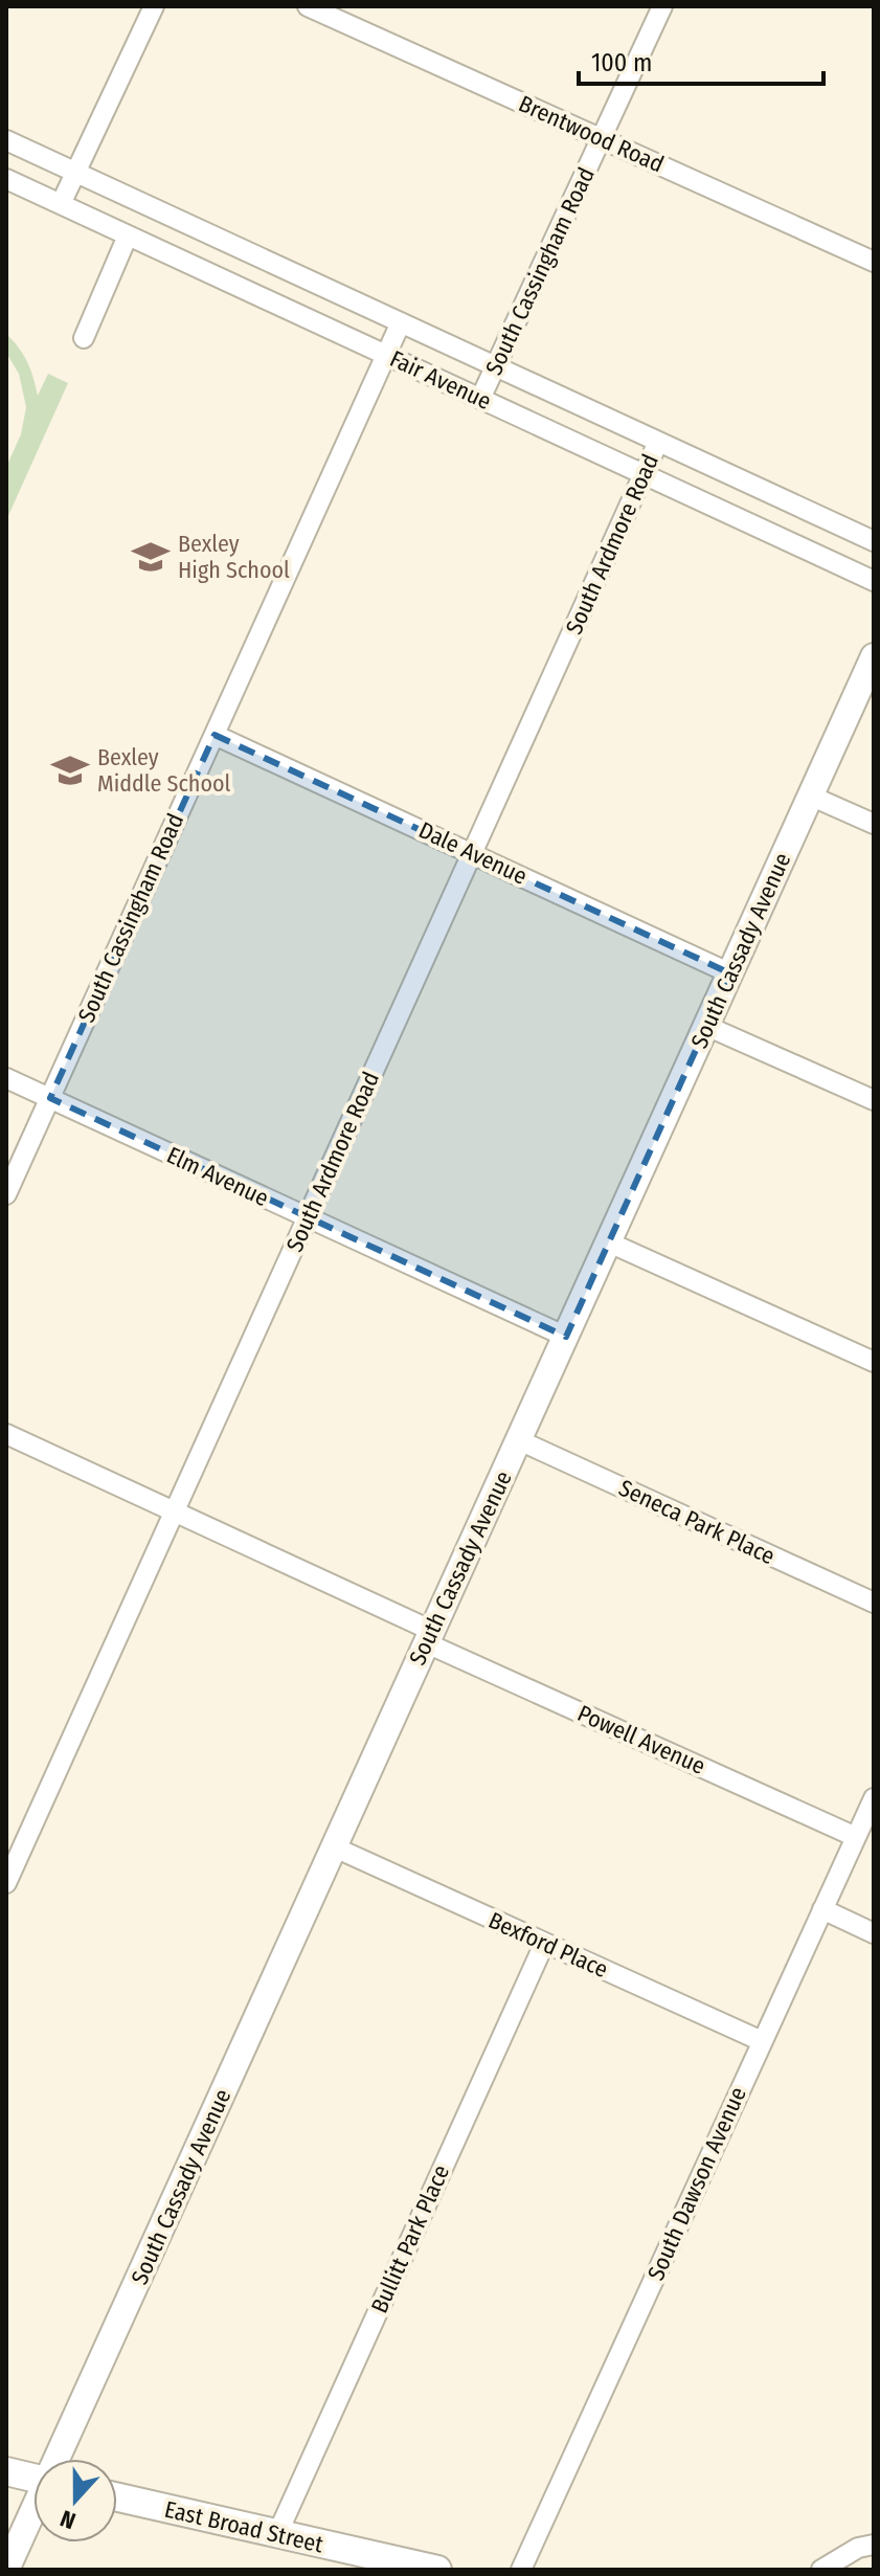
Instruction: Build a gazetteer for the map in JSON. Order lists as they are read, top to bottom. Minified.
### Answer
{"streets":{"main road":["East Broad Street"],"street":["Brentwood Road","South Cassingham Road","Fair Avenue","South Ardmore Road","Dale Avenue","South Cassady Avenue","Elm Avenue","Seneca Park Place","Powell Avenue","Bexford Place","South Dawson Avenue","Bullitt Park Place"]},"crossings":[["Brentwood Road","South Cassingham Road"],["South Cassingham Road","Fair Avenue"],["South Cassingham Road","Dale Avenue"],["South Cassingham Road","Elm Avenue"],["Fair Avenue","South Ardmore Road"],["South Ardmore Road","Dale Avenue"],["South Ardmore Road","Elm Avenue"],["South Ardmore Road","Powell Avenue"],["Dale Avenue","South Cassady Avenue"],["South Cassady Avenue","Elm Avenue"],["South Cassady Avenue","Seneca Park Place"],["South Cassady Avenue","Powell Avenue"],["South Cassady Avenue","Bexford Place"],["Powell Avenue","South Dawson Avenue"],["Bexford Place","South Dawson Avenue"],["Bexford Place","Bullitt Park Place"],["Bullitt Park Place","East Broad Street"]],"places":{"school or university":["Bexley High School","Bexley Middle School"]},"scale_bar":"100 m","north":"bottom"}
